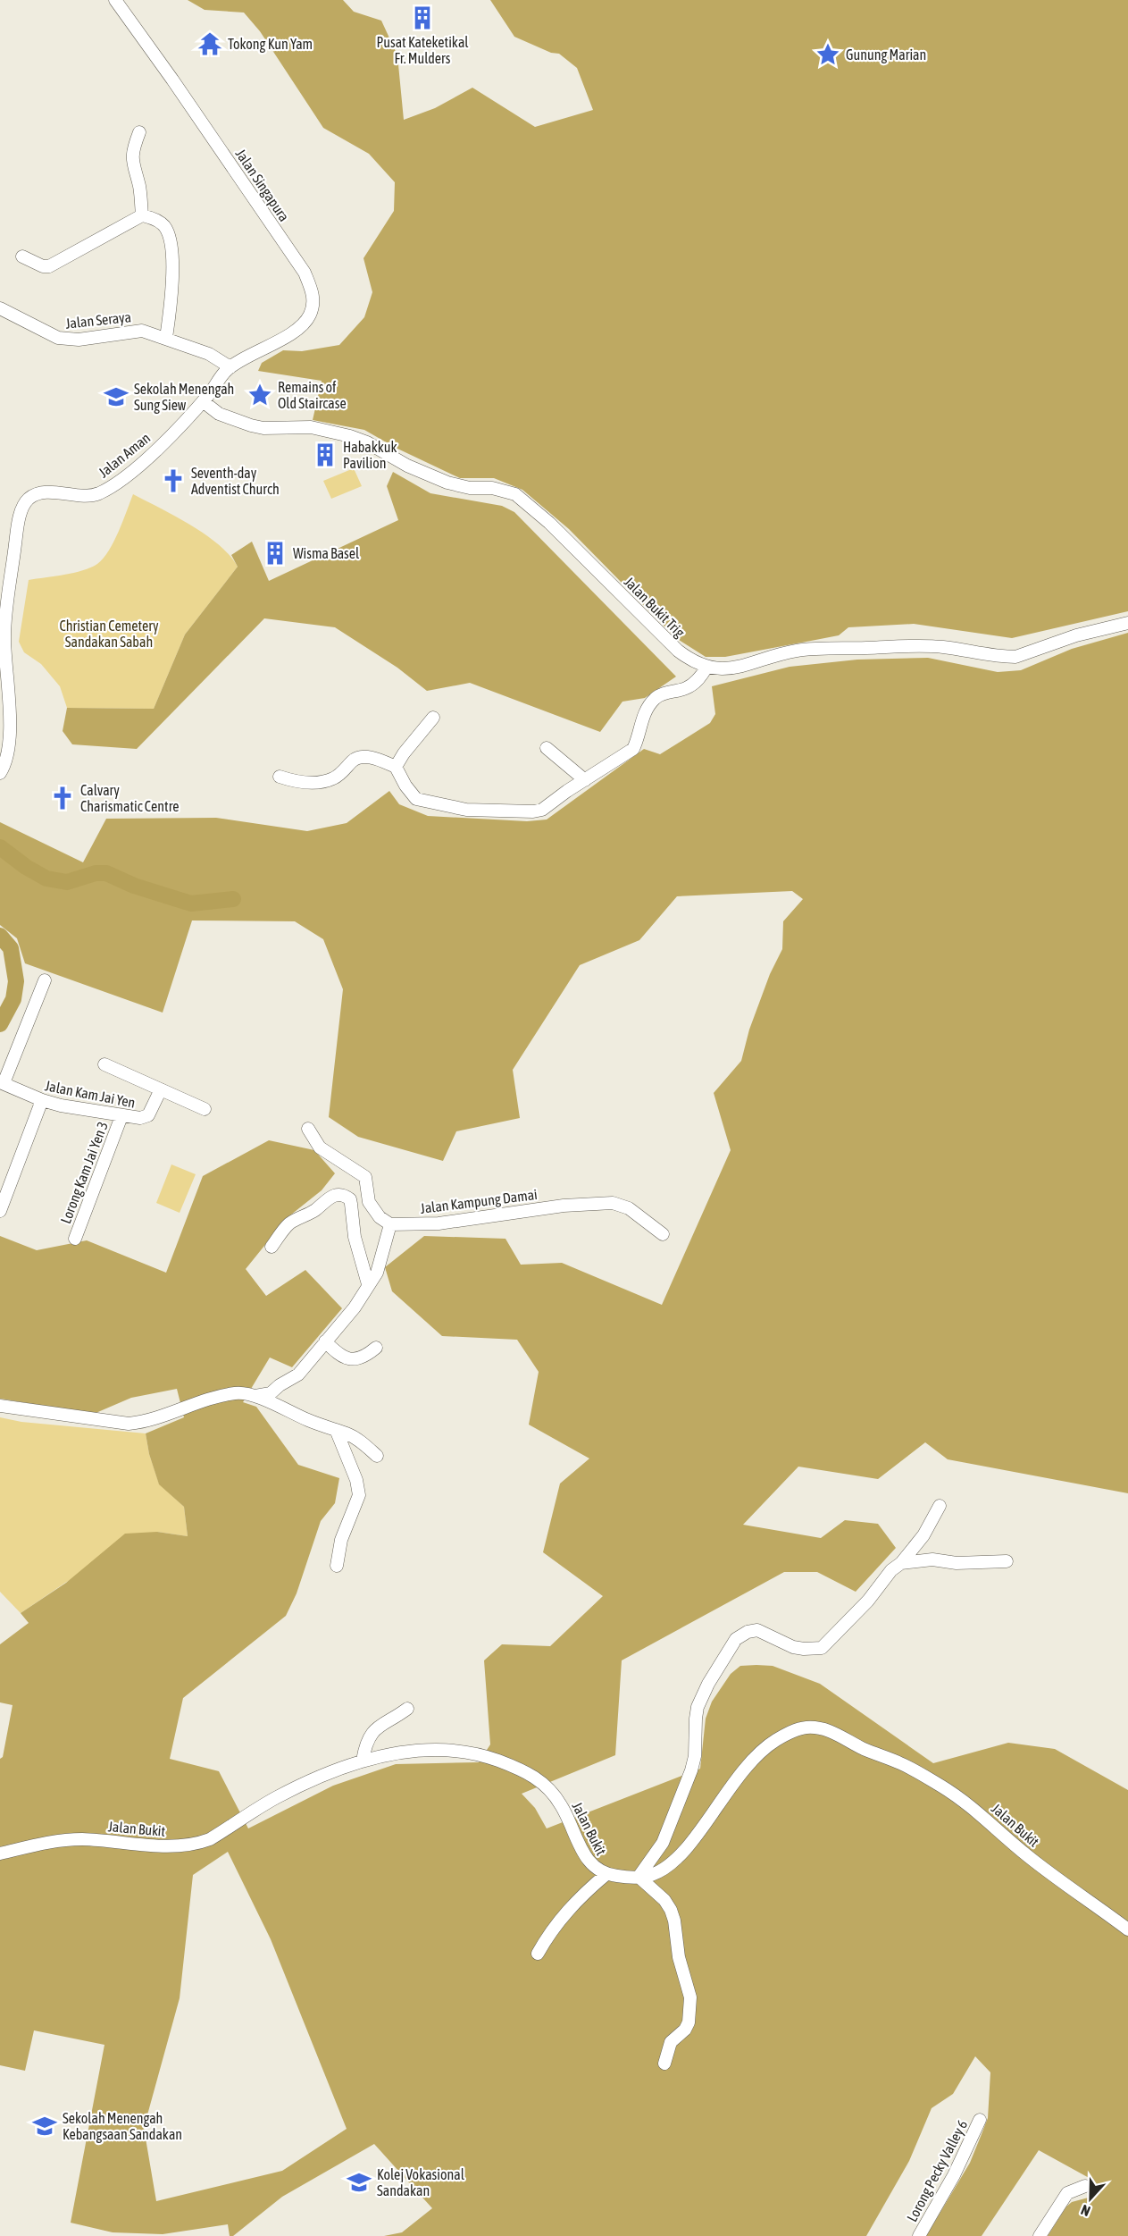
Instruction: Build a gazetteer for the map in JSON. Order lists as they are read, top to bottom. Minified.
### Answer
{"streets":{"street":["Jalan Singapura","Jalan Seraya","Jalan Aman","Jalan Bukit Trig","Jalan Kam Jai Yen","Lorong Kam Jai Yen 3","Jalan Kampung Damai","Jalan Bukit","Lorong Pecky Valley 6"]},"crossings":[["Jalan Singapura","Jalan Seraya"],["Jalan Singapura","Jalan Aman"],["Jalan Seraya","Jalan Aman"],["Jalan Aman","Jalan Bukit Trig"],["Jalan Kam Jai Yen","Lorong Kam Jai Yen 3"]],"parks":["Christian Cemetery Sandakan Sabah"],"places":{"building":["Pusat Kateketikal Fr. Mulders","Habakkuk Pavilion","Wisma Basel"],"temple":["Tokong Kun Yam"],"place":["Gunung Marian","Remains of Old Staircase"],"school or university":["Sekolah Menengah Sung Siew","Sekolah Menengah Kebangsaan Sandakan","Kolej Vokasional Sandakan"],"church":["Seventh-day Adventist Church","Calvary Charismatic Centre"]},"north":"bottom"}
